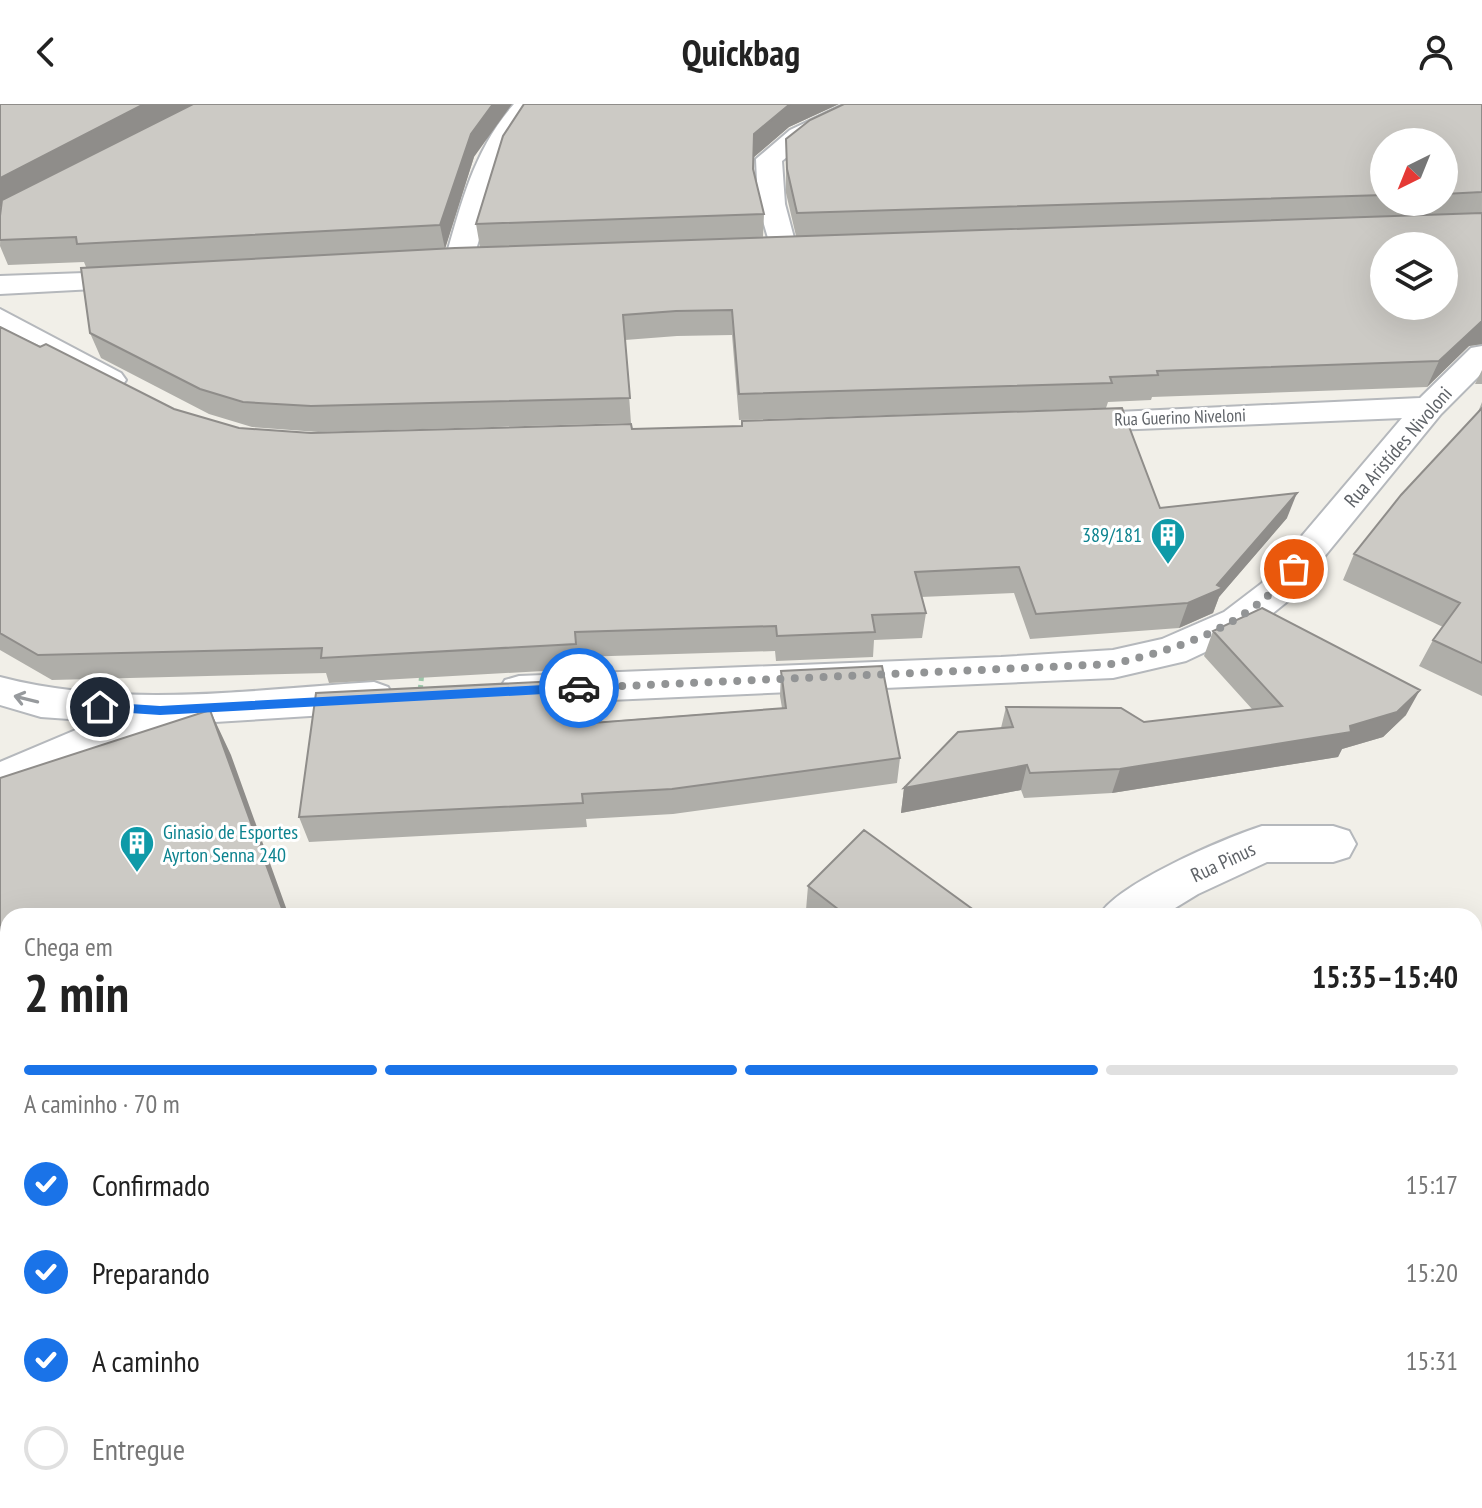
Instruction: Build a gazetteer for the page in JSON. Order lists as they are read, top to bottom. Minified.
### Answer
{"streets":{"street":["Rua Guerino Niveloni","Rua Aristídes Nivoloni","Rua Pinus"]},"crossings":[["Rua Guerino Niveloni","Rua Aristídes Nivoloni"]],"places":{"building":["389/181","Ginasio de Esportes Ayrton Senna 240"]},"north":"bottom left","page":{"header":"Quickbag","heading":["2 min","Chega em","15:35–15:40"],"bar":"A caminho · 70 m","list":[["Confirmado","15:17"],["Preparando","15:20"],["A caminho","15:31"],"Entregue"]}}
